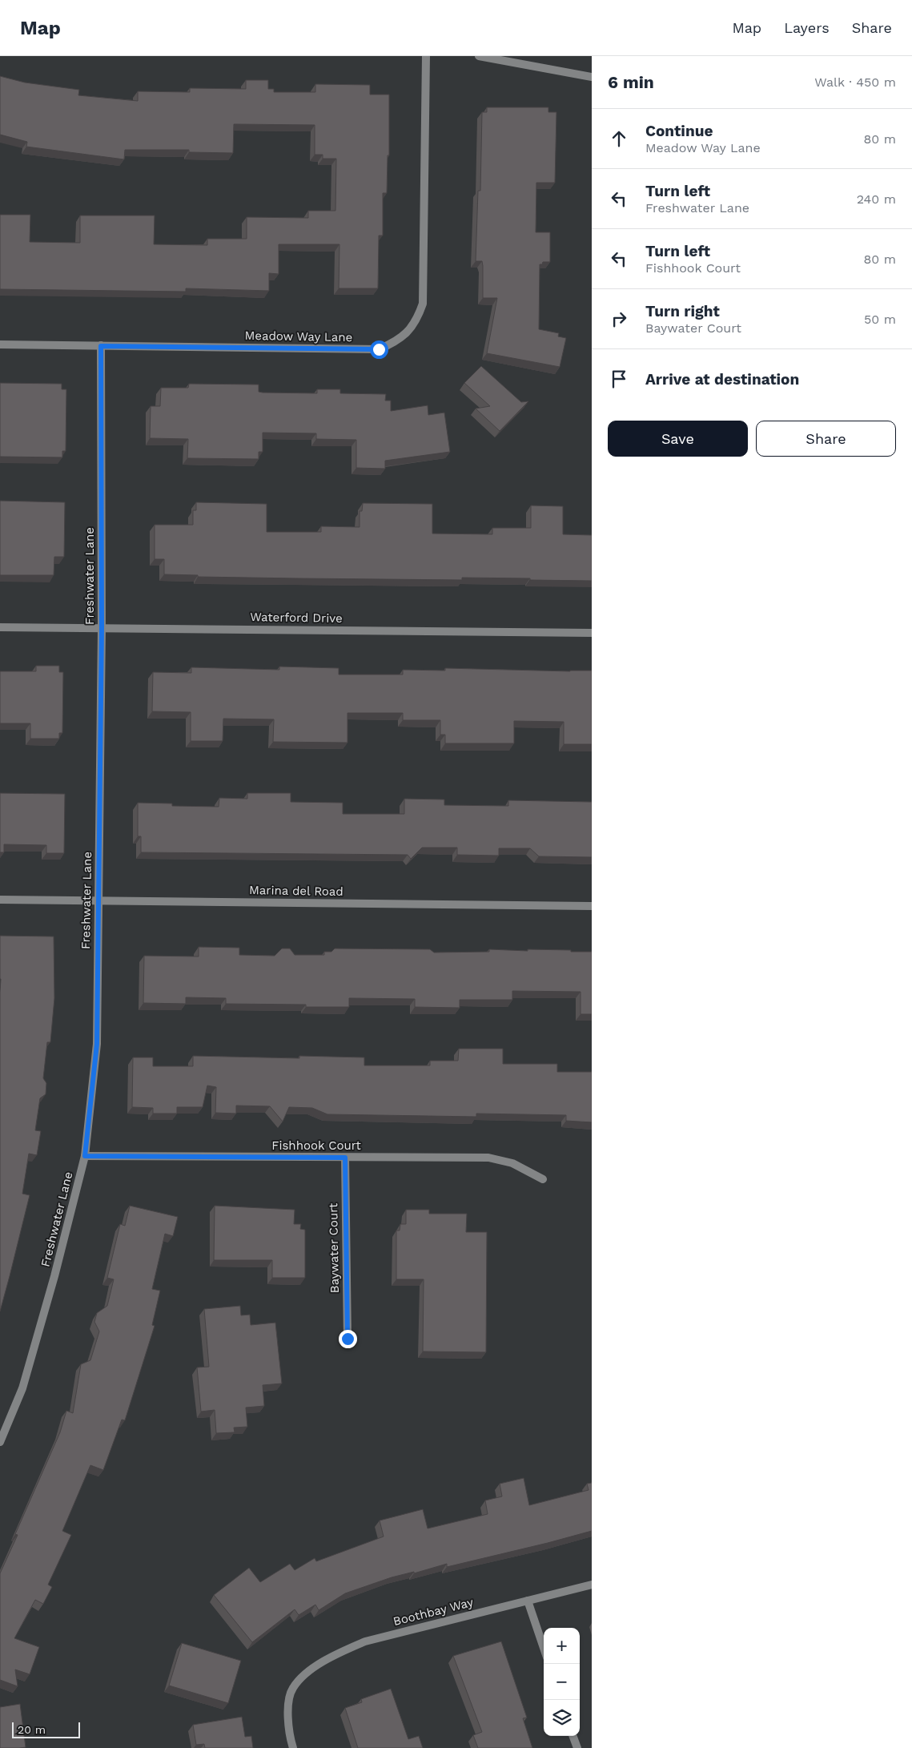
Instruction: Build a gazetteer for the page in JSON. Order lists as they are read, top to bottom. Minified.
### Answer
{"streets":{"street":["Meadow Way Lane","Freshwater Lane","Waterford Drive","Marina del Road","Fishhook Court","Baywater Court","Boothbay Way"]},"crossings":[["Meadow Way Lane","Freshwater Lane"],["Freshwater Lane","Waterford Drive"],["Freshwater Lane","Marina del Road"],["Freshwater Lane","Fishhook Court"],["Fishhook Court","Baywater Court"]],"scale_bar":"20 m","page":{"header":"Map","nav":["Map","Layers","Share"],"heading":["6 min","Walk · 450 m"],"list":[["Continue","Meadow Way Lane","80 m"],["Turn left","Freshwater Lane","240 m"],["Turn left","Fishhook Court","80 m"],["Turn right","Baywater Court","50 m"],"Arrive at destination"],"buttons":["Save","Share"],"map_buttons":["+","−"],"scale":"20 m"}}
